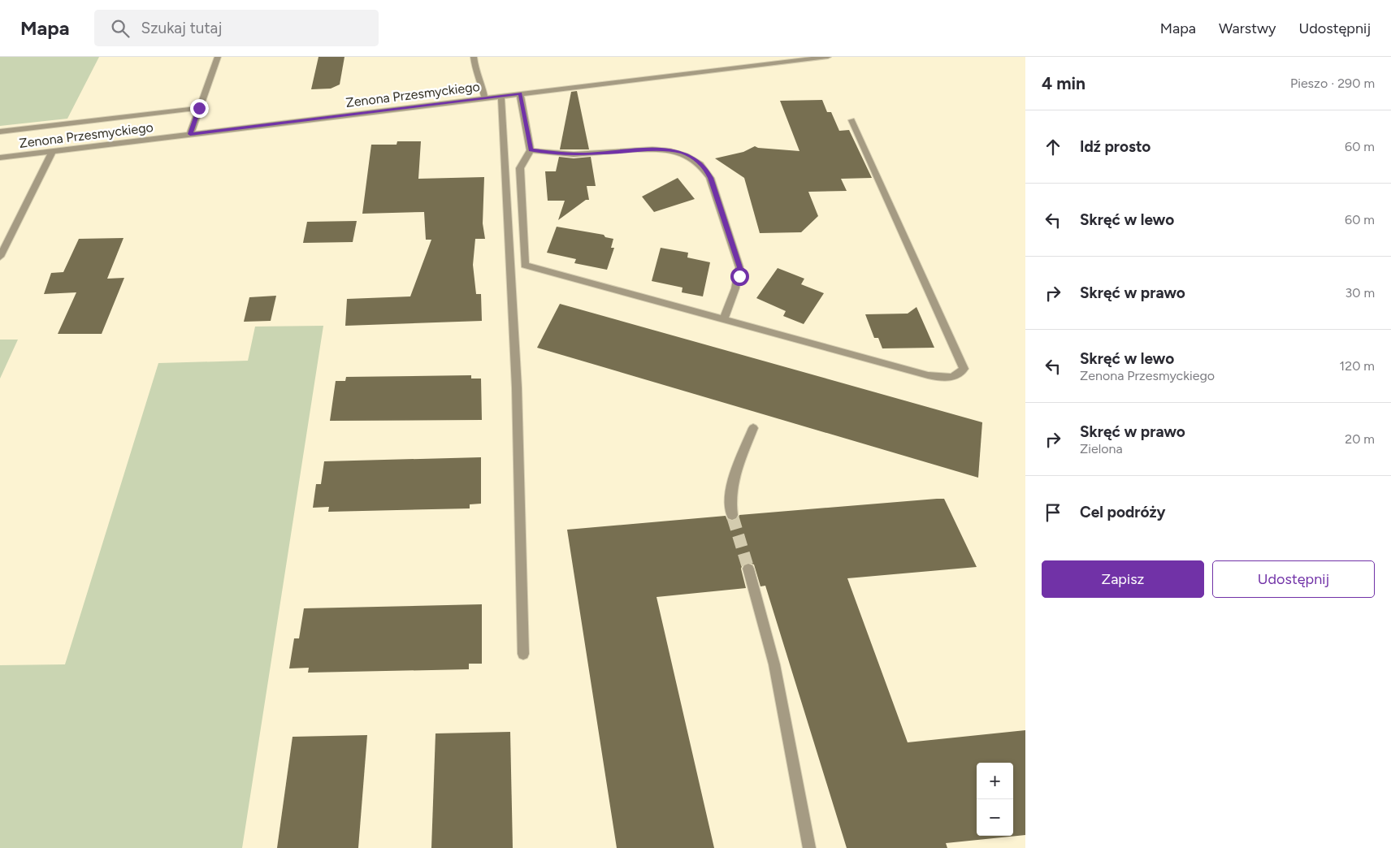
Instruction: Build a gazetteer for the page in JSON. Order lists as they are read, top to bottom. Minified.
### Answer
{"streets":{"street":["Zenona Przesmyckiego"]},"page":{"header":"Mapa","search":"Szukaj tutaj","nav":["Mapa","Warstwy","Udostępnij"],"heading":["4 min","Pieszo · 290 m"],"list":[["Idź prosto","60 m"],["Skręć w lewo","60 m"],["Skręć w prawo","30 m"],["Skręć w lewo","Zenona Przesmyckiego","120 m"],["Skręć w prawo","Zielona","20 m"],"Cel podróży"],"buttons":["Zapisz","Udostępnij"],"map_buttons":["+","−"]}}
